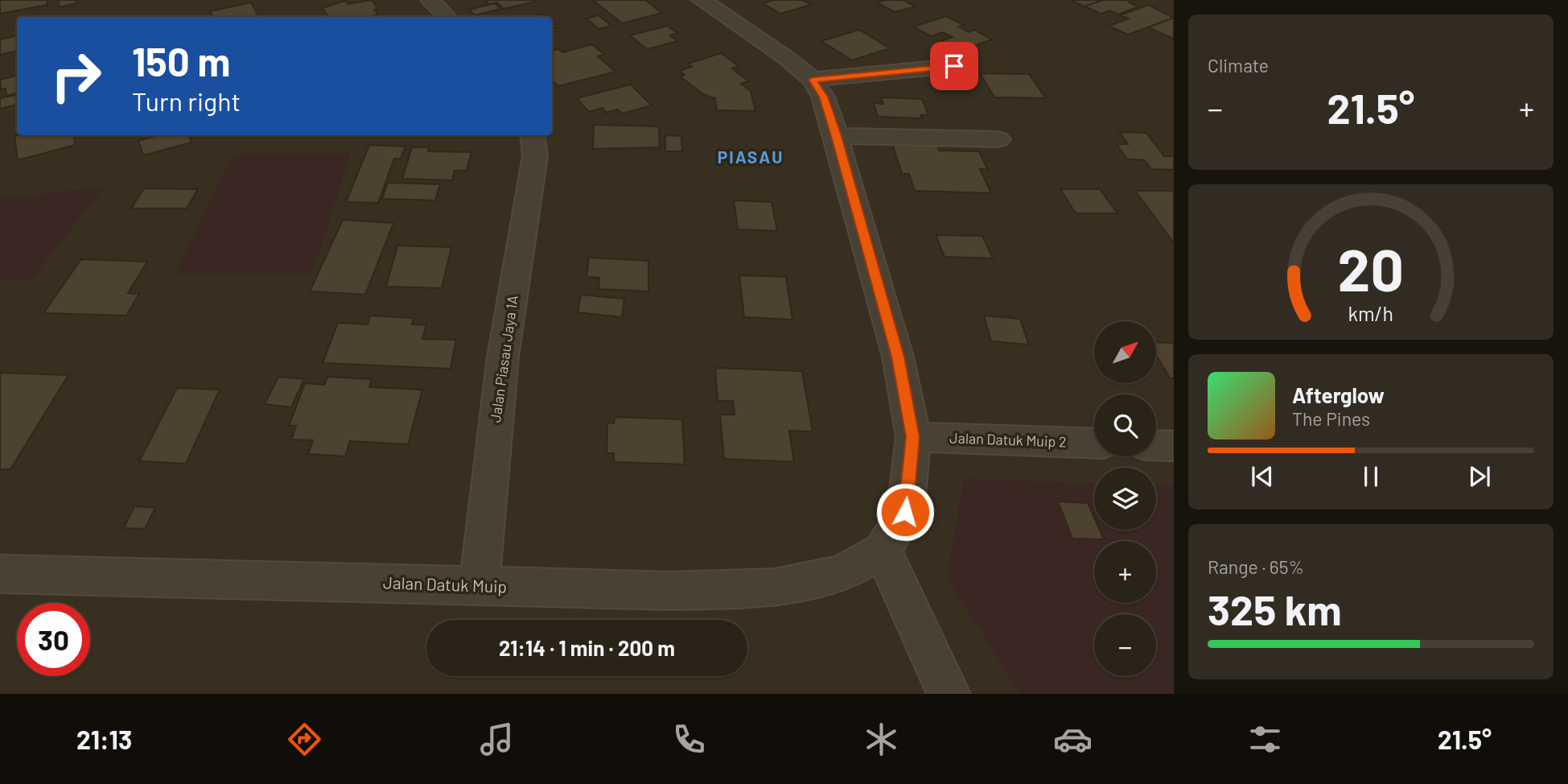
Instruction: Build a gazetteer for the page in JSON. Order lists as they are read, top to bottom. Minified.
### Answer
{"streets":{"street":["Jalan Piasau Jaya 1A","Jalan Datuk Muip 2","Jalan Datuk Muip"]},"crossings":[["Jalan Piasau Jaya 1A","Jalan Datuk Muip"]],"districts":["PIASAU"],"north":"top right","page":{"tile":["Climate",["Range · 65%","325 km"]],"turn":["150 m","Turn right"],"heat":["−","21.5°","+"],"map_buttons":["+","−"],"song":["Afterglow","The Pines"],"limit":"30","trip":"21:14 · 1 min · 200 m","tabs":["21:13","21.5°"],"gauge":["20","km/h"]}}
